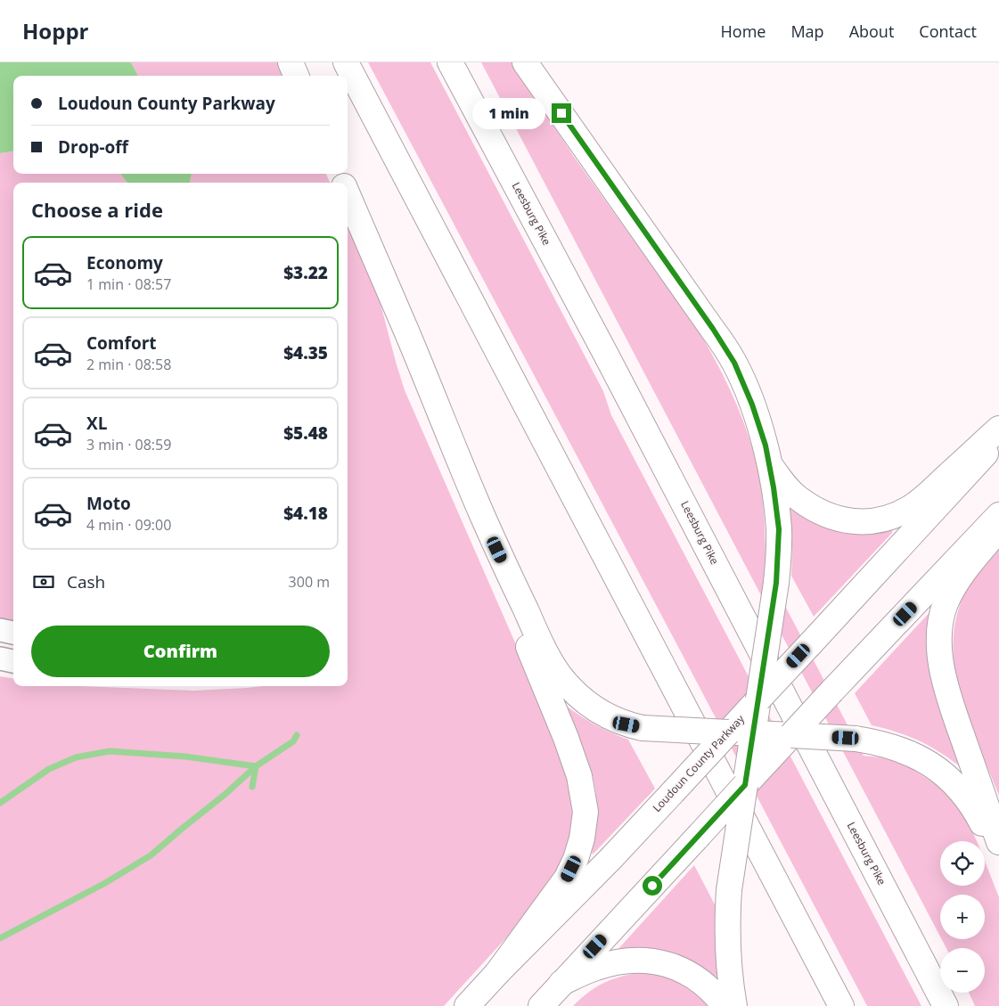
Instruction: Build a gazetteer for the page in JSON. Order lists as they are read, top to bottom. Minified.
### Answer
{"streets":{"main road":["Leesburg Pike","Loudoun County Parkway"]},"page":{"header":"Hoppr","nav":["Home","Map","About","Contact"],"banner":["Loudoun County Parkway","Drop-off"],"bubble":"1 min","heading":"Choose a ride","list":[{"name":"Economy","note":"1 min · 08:57","value":"$3.22"},{"name":"Comfort","note":"2 min · 08:58","value":"$4.35"},{"name":"XL","note":"3 min · 08:59","value":"$5.48"},{"name":"Moto","note":"4 min · 09:00","value":"$4.18"}],"pay":["Cash","300 m"],"buttons":"Confirm","map_buttons":["+","−"]}}
